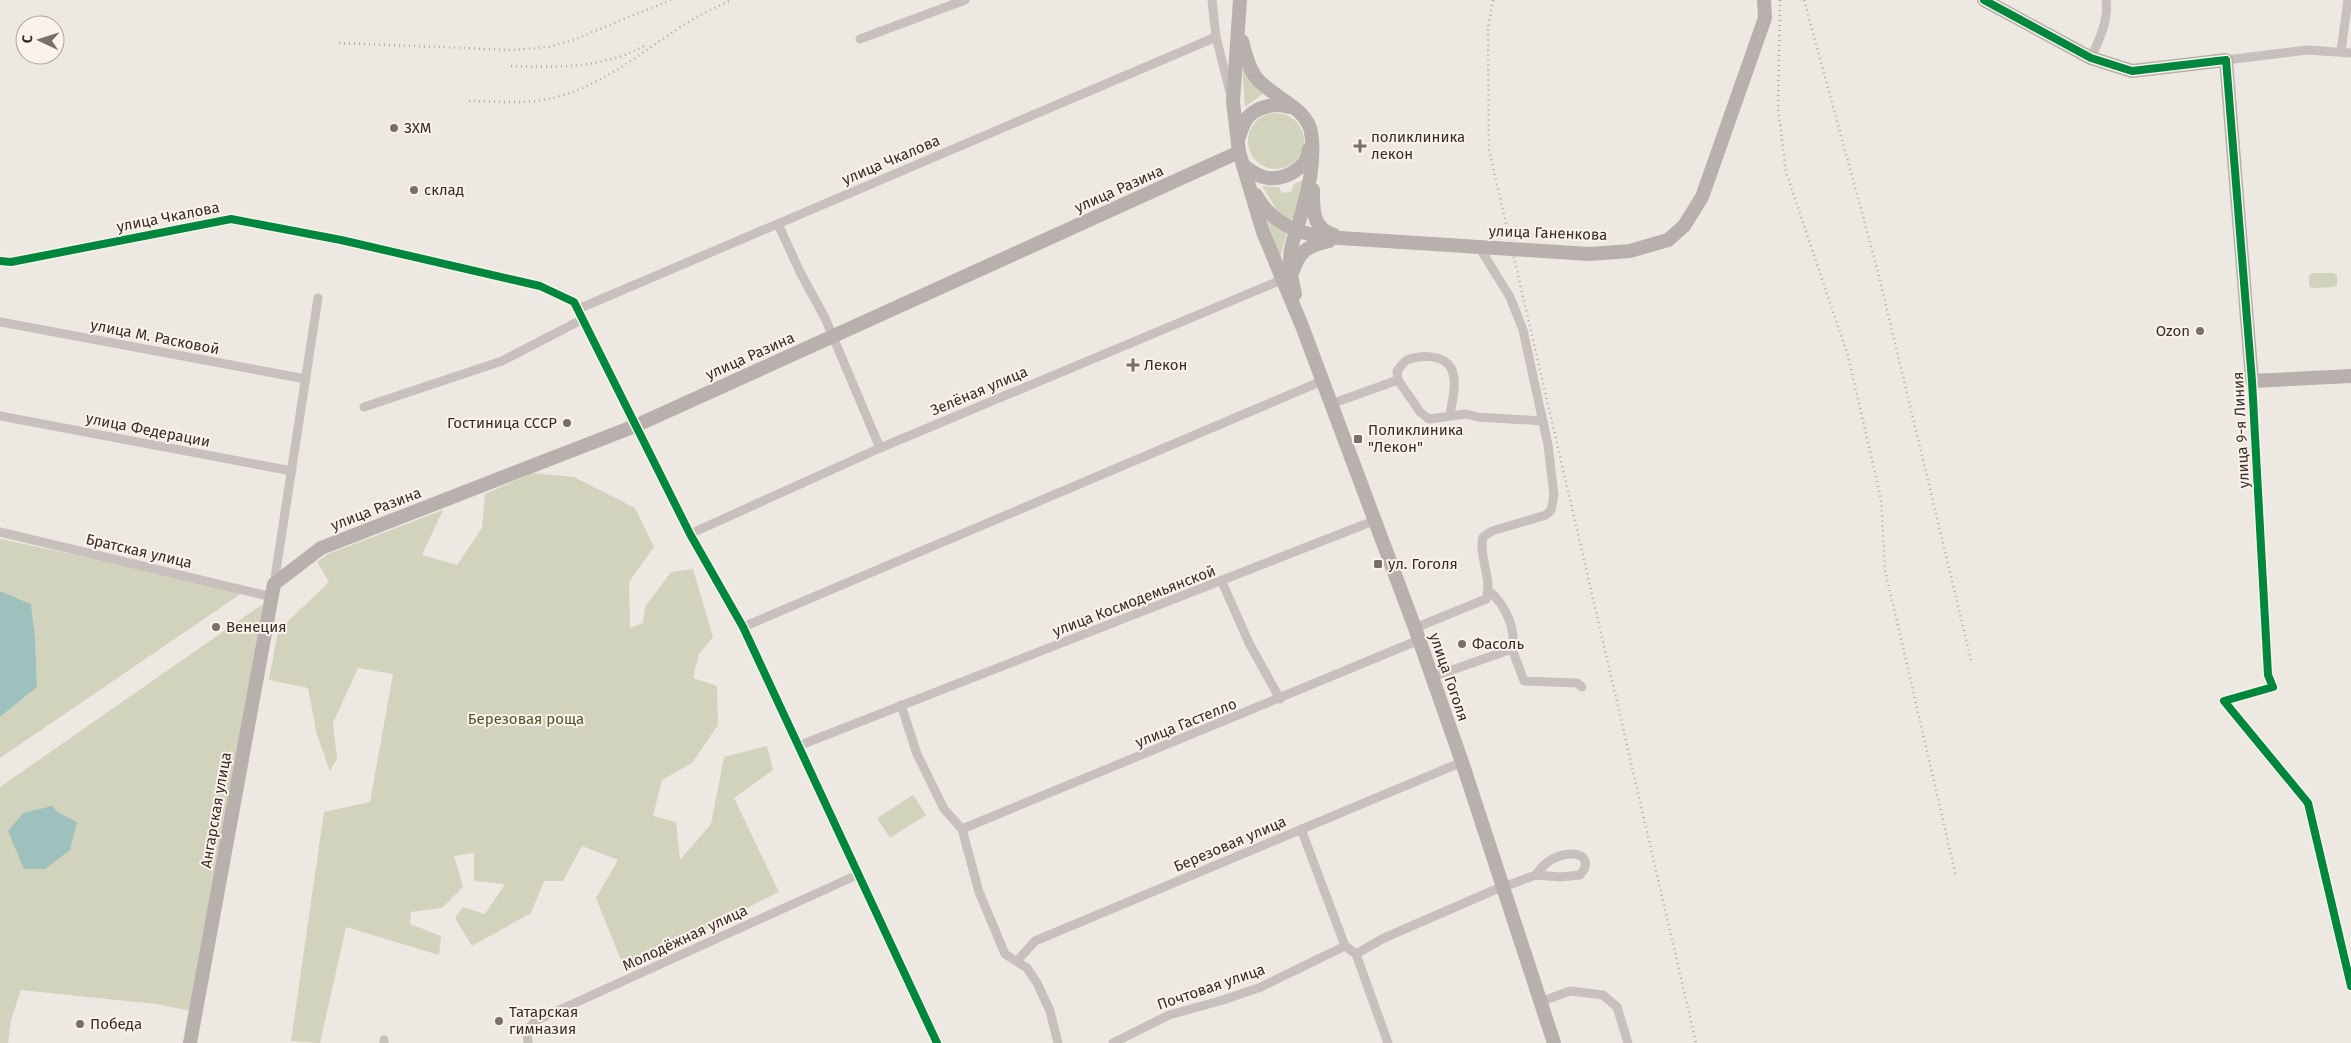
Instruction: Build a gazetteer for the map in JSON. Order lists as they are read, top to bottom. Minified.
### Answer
{"streets":{"street":["улица Чкалова","улица Разина","улица Ганенкова","улица М. Расковой","Зелёная улица","улица Федерации","улица 9-я Линия","Братская улица","улица Космодемьянской","улица Гоголя","улица Гастелло","Ангарская улица","Березовая улица","Молодёжная улица","Почтовая улица"]},"crossings":[["улица Разина","Братская улица"],["улица Разина","Ангарская улица"],["Зелёная улица","улица Гоголя"],["Братская улица","Ангарская улица"],["улица Космодемьянской","улица Гоголя"],["улица Гоголя","улица Гастелло"],["улица Гоголя","Березовая улица"]],"parks":["Березовая роща"],"places":{"other":["ЗХМ","склад","Ozon","Гостиница СССР","Венеция","Фасоль","Татарская гимназия","Победа"],"health":["поликлиника лекон","Лекон"],"transit":["Поликлиника \"Лекон\"","ул. Гоголя"]},"north":"left"}
